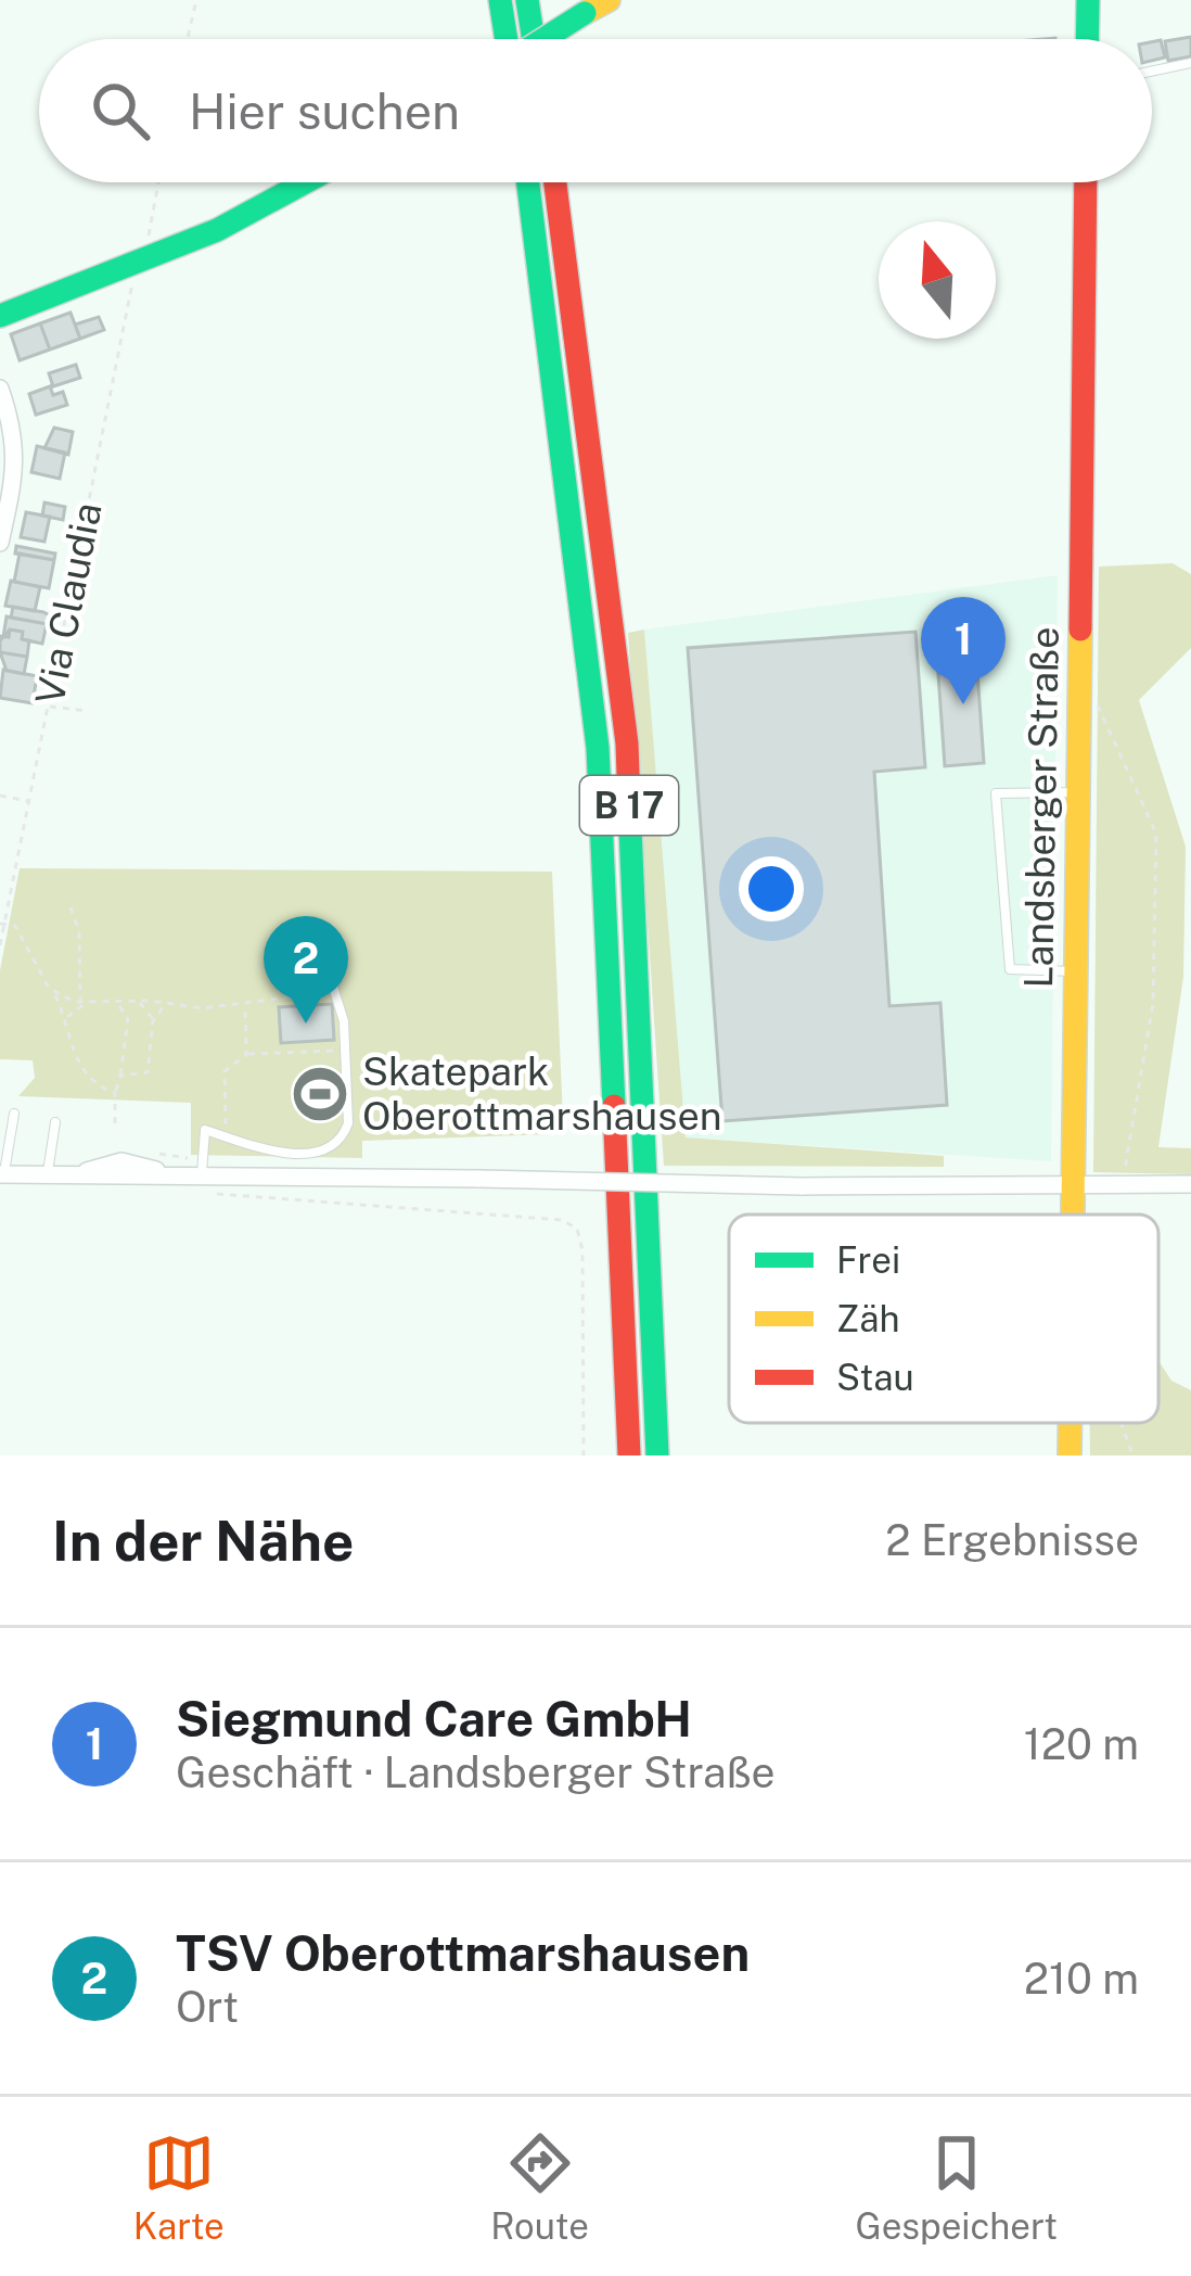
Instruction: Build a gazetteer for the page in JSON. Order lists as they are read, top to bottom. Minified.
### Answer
{"streets":{"main road":["B 17","Landsberger Straße"],"path":["Via Claudia"]},"places":{"sports":["Skatepark Oberottmarshausen"]},"legend":["Frei","Zäh","Stau"],"north":"top","page":{"search":"Hier suchen","pins":["1","2"],"heading":["In der Nähe","2 Ergebnisse"],"list":[{"mark":"1","name":"Siegmund Care GmbH","note":"Geschäft · Landsberger Straße","value":"120 m"},{"mark":"2","name":"TSV Oberottmarshausen","note":"Ort","value":"210 m"}],"nav":["Karte","Route","Gespeichert"]}}
